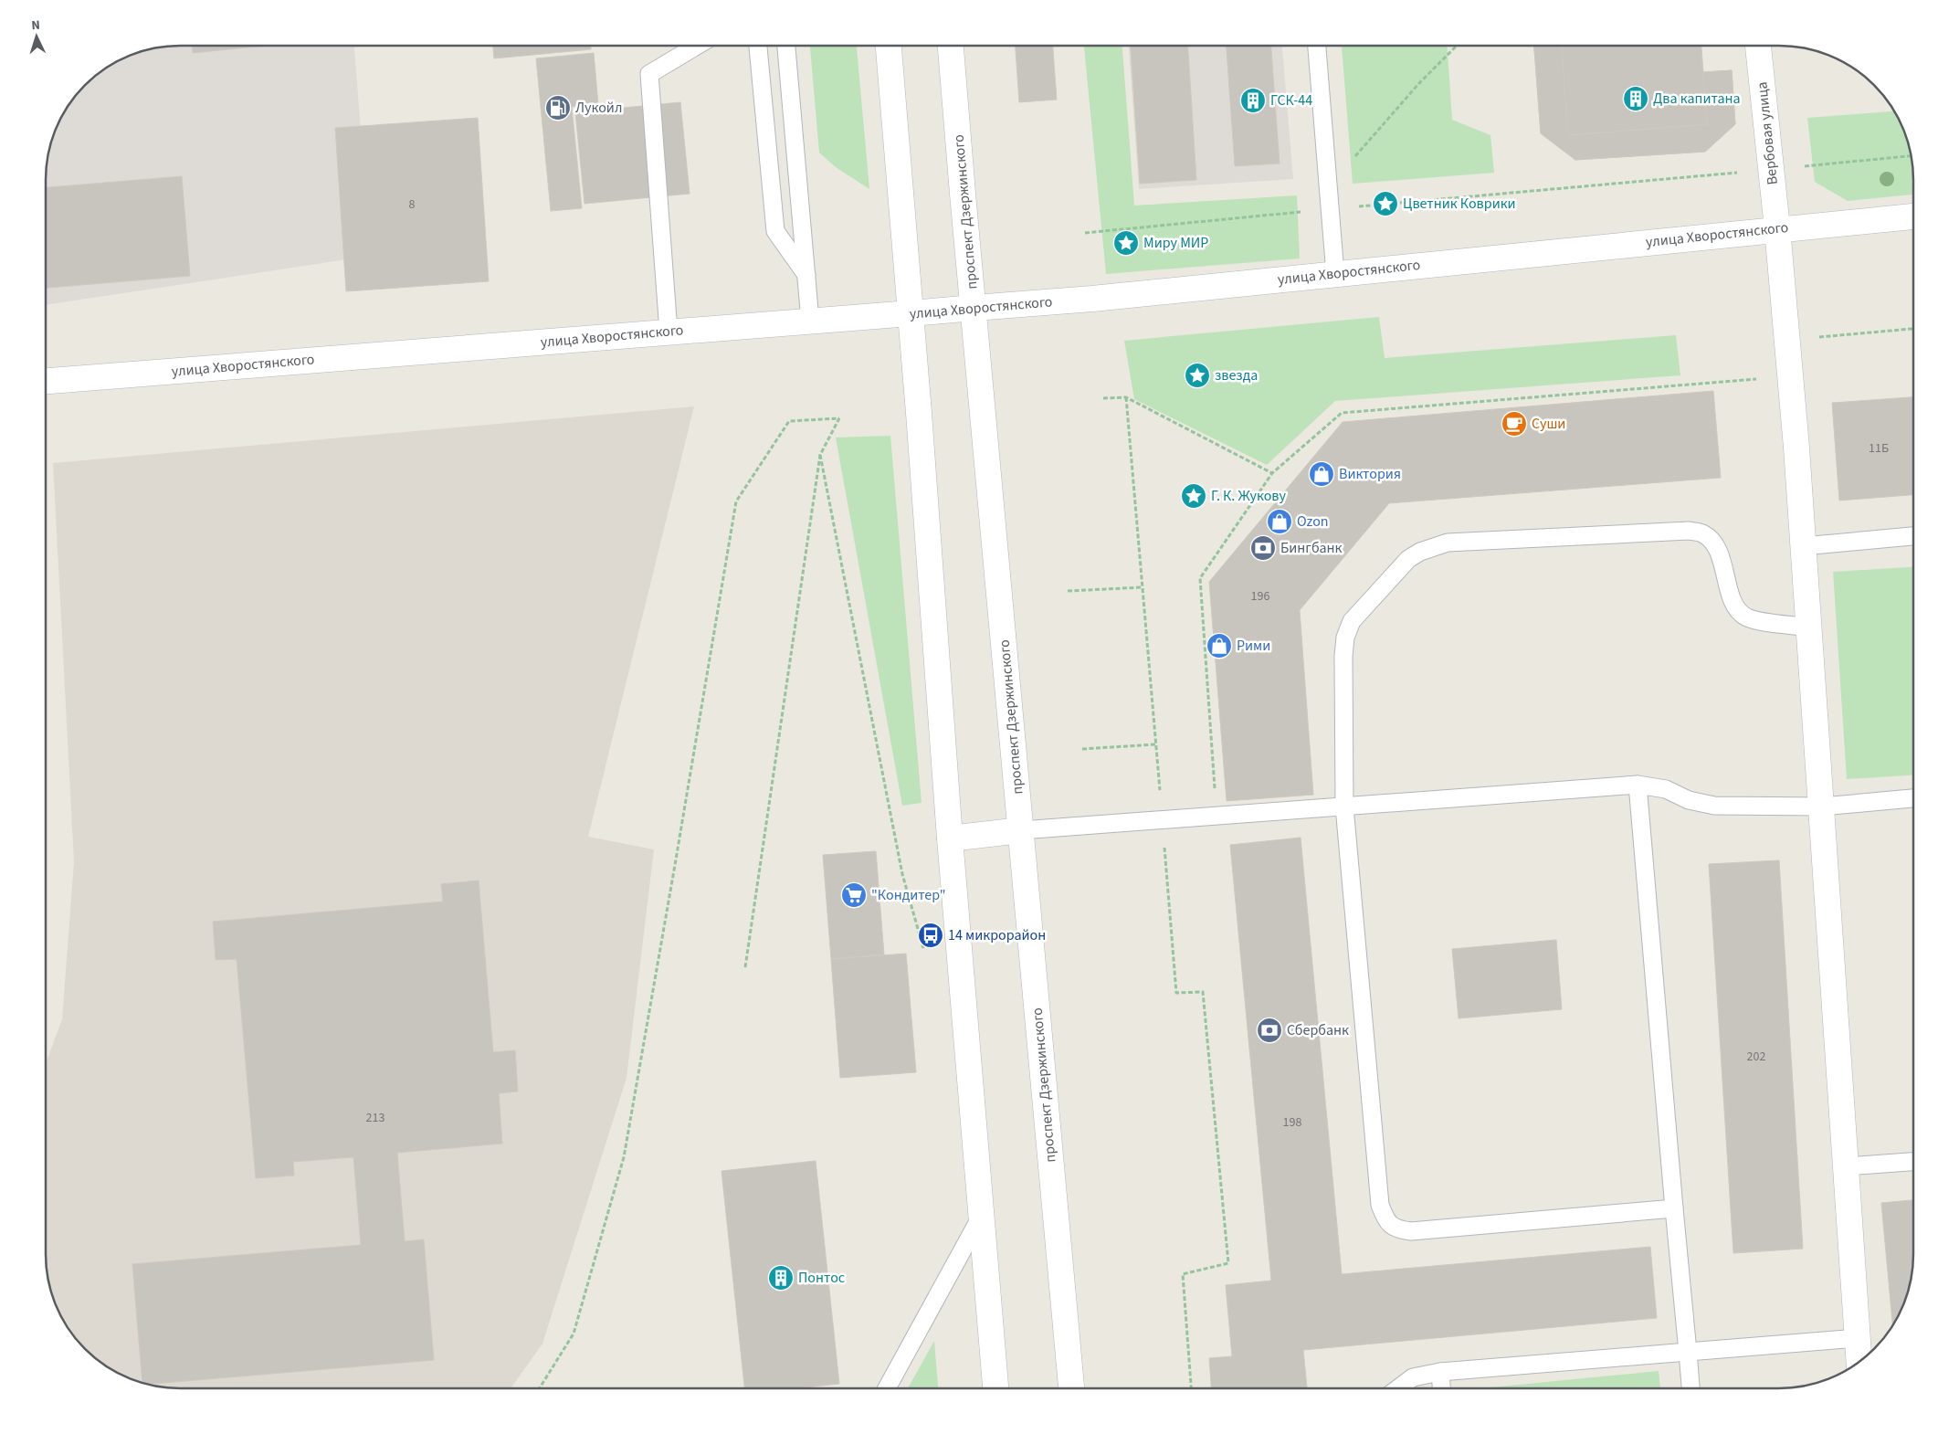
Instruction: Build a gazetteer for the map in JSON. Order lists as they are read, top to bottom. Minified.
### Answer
{"streets":{"street":["Вербовая улица","проспект Дзержинского","улица Хворостянского"]},"crossings":[["Вербовая улица","улица Хворостянского"],["проспект Дзержинского","улица Хворостянского"]],"places":{"building":["Два капитана","ГСК-44","Понтос"],"fuel station":["Лукойл"],"place":["Цветник Коврики","Миру МИР","звезда","Г. К. Жукову"],"cafe":["Суши"],"shop":["Виктория","Ozon","Рими"],"bank":["Бингбанк","Сбербанк"],"supermarket":["\"Кондитер\""],"bus stop":["14 микрорайон"]},"house_numbers":["8","11Б","196","202","213","198"],"north":"top"}
